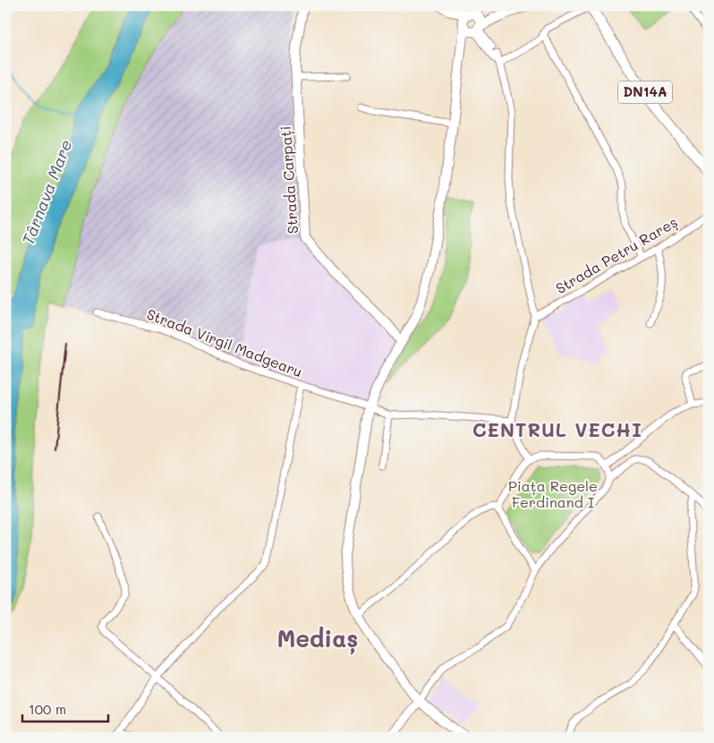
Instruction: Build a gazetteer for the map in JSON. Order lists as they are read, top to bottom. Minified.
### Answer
{"streets":{"main road":["DN14A","Strada Carpați"],"street":["Strada Petru Rareș","Strada Virgil Madgearu"]},"districts":["CENTRUL VECHI","Mediaș"],"water":["Târnava Mare"],"parks":["Piața Regele Ferdinand I"],"scale_bar":"100 m"}
